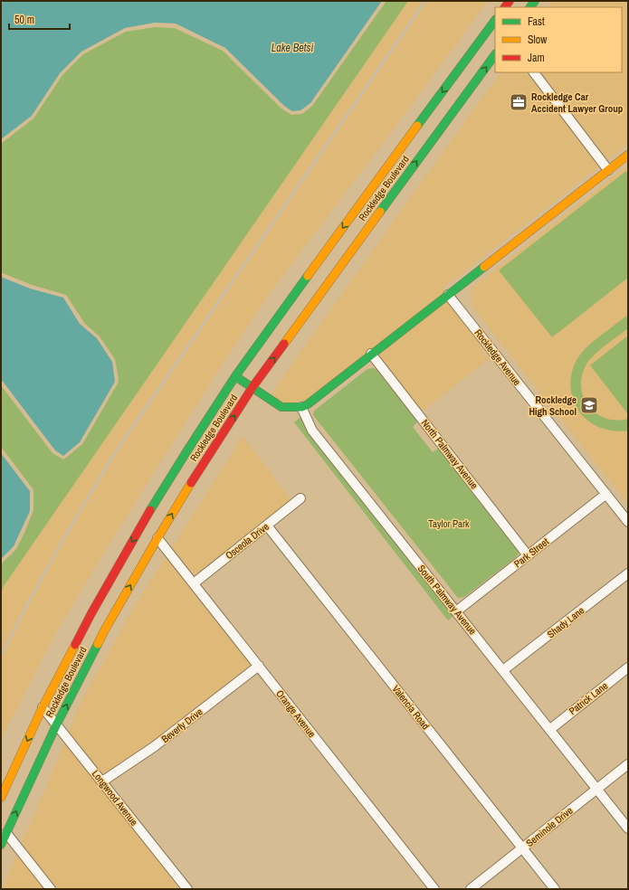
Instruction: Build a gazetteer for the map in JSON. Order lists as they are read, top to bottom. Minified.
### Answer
{"streets":{"main road":["Rockledge Boulevard"],"street":["Rockledge Avenue","North Palmway Avenue","Osceola Drive","Park Street","South Palmway Avenue","Shady Lane","Patrick Lane","Valencia Road","Orange Avenue","Beverly Drive","Longwood Avenue","Seminole Drive"]},"crossings":[["Rockledge Boulevard","Orange Avenue"],["Rockledge Boulevard","Longwood Avenue"],["Rockledge Avenue","Park Street"],["North Palmway Avenue","Park Street"],["Osceola Drive","Valencia Road"],["Osceola Drive","Orange Avenue"],["Park Street","South Palmway Avenue"],["South Palmway Avenue","Shady Lane"],["South Palmway Avenue","Patrick Lane"],["South Palmway Avenue","Seminole Drive"],["Valencia Road","Seminole Drive"],["Orange Avenue","Beverly Drive"],["Beverly Drive","Longwood Avenue"]],"water":["Lake Betsi"],"parks":["Taylor Park"],"places":{"office":["Rockledge Car Accident Lawyer Group"],"school or university":["Rockledge High School"]},"legend":["Fast","Slow","Jam"],"scale_bar":"50 m"}
